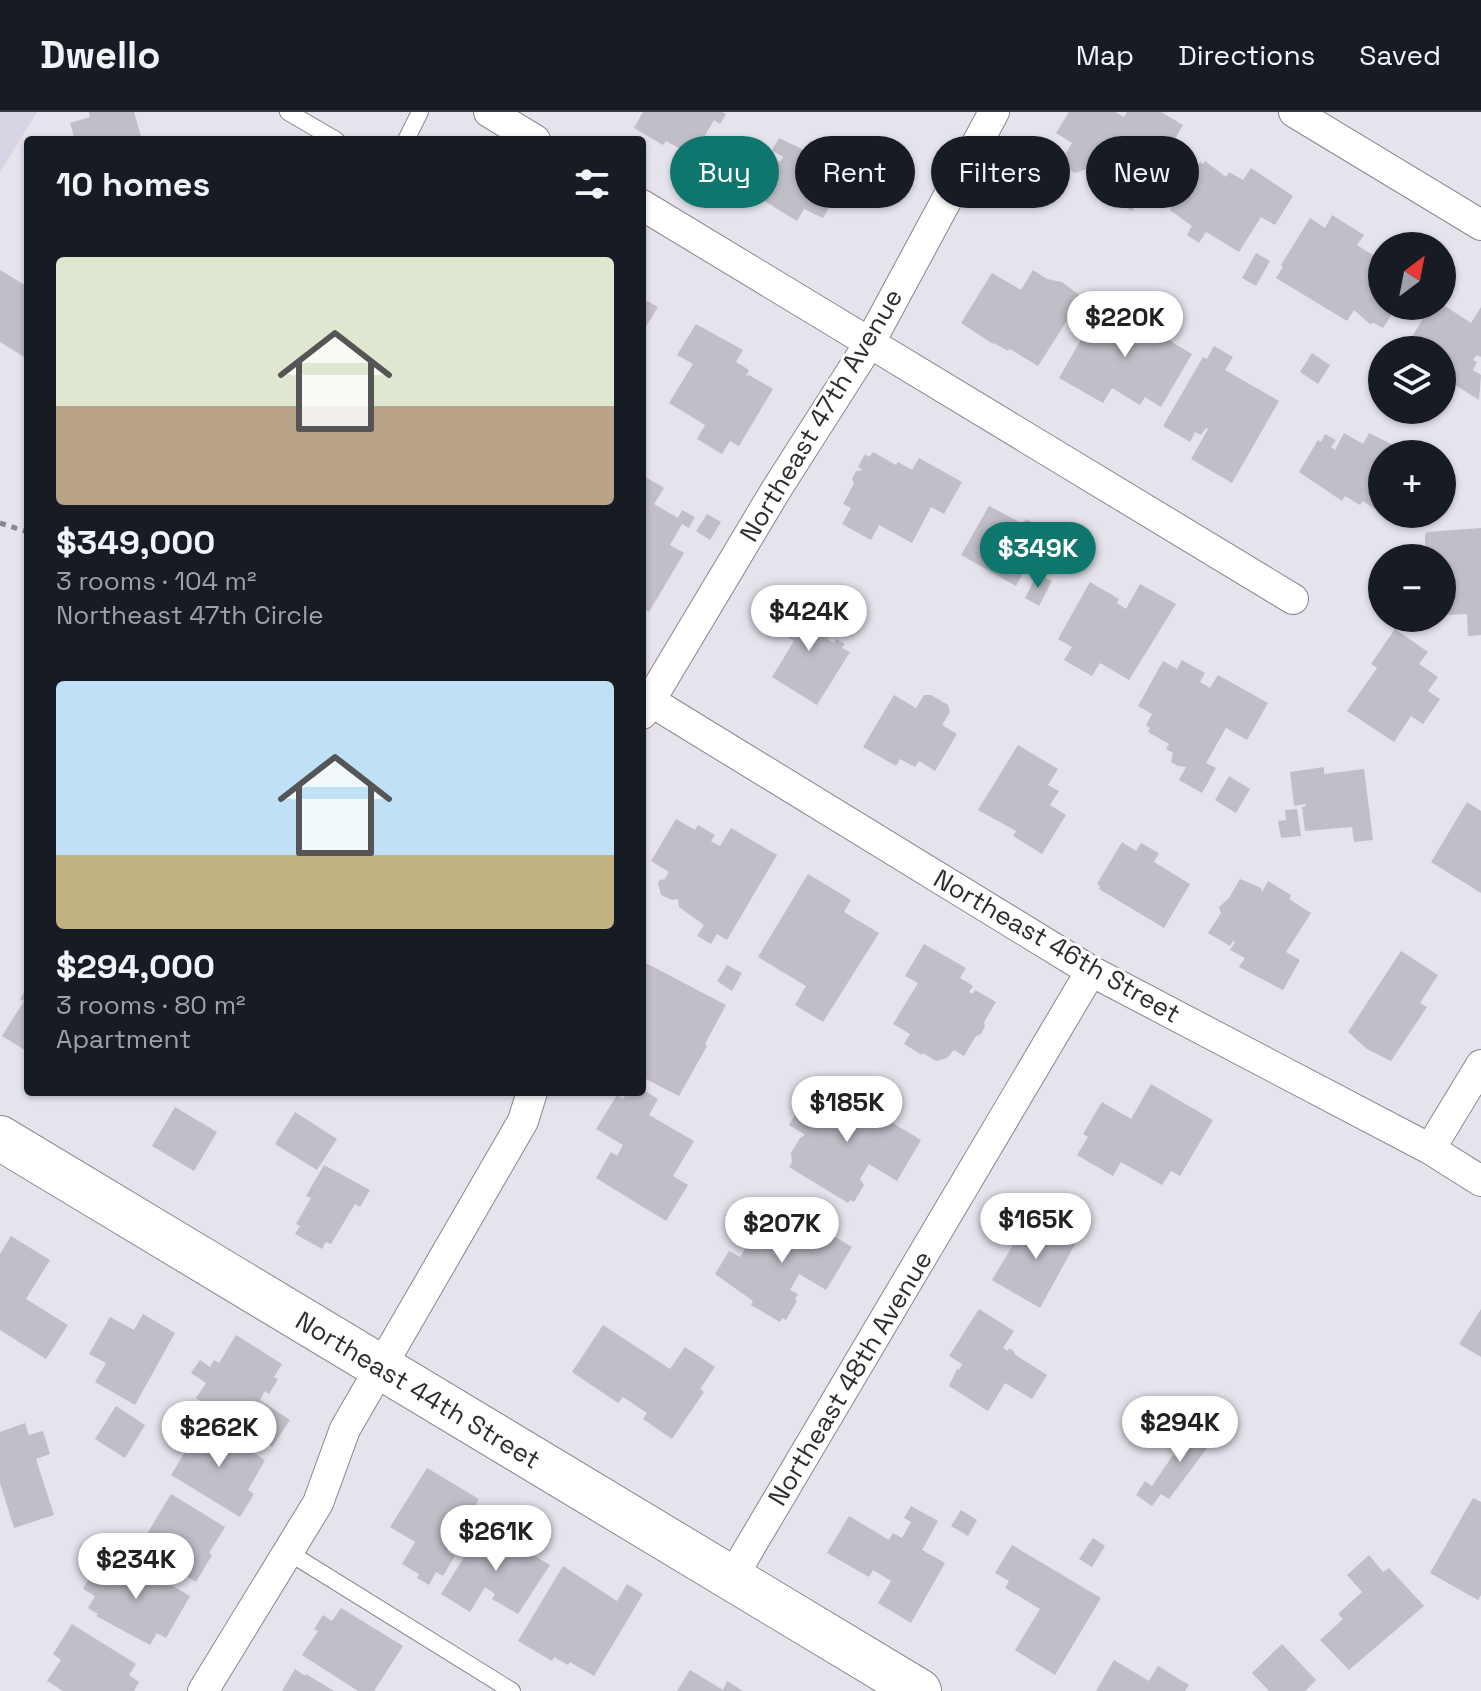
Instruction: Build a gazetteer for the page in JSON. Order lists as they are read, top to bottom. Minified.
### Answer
{"streets":{"street":["Northeast 47th Avenue","Northeast 46th Street","Northeast 48th Avenue","Northeast 44th Street"]},"crossings":[["Northeast 46th Street","Northeast 48th Avenue"],["Northeast 48th Avenue","Northeast 44th Street"]],"north":"top right","page":{"header":"Dwello","nav":["Map","Directions","Saved"],"chip":["Buy","Rent","Filters","New"],"heading":"10 homes","map_buttons":["+","−"],"list":[{"name":"$349,000","note":"3 rooms · 104 m² · Northeast 47th Circle"},{"name":"$294,000","note":"3 rooms · 80 m² · Apartment"}],"price":["$220K","$349K","$424K","$185K","$165K","$207K","$294K","$262K","$261K","$234K"]}}
